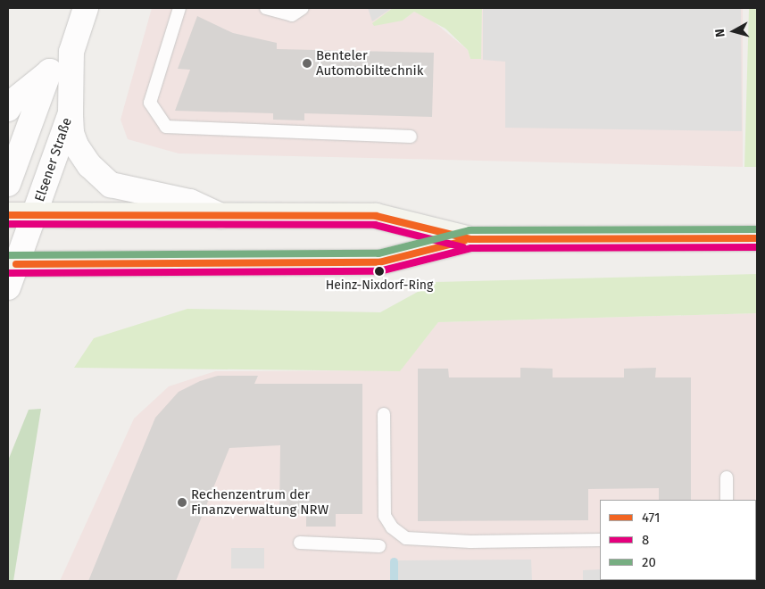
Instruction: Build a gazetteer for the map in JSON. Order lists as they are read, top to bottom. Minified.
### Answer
{"streets":{"street":["Elsener Straße"]},"places":["Benteler Automobiltechnik","Heinz-Nixdorf-Ring","Rechenzentrum der Finanzverwaltung NRW"],"lines":["transit line 471","transit line 8","transit line 20"],"legend":["471","8","20"],"north":"left"}
